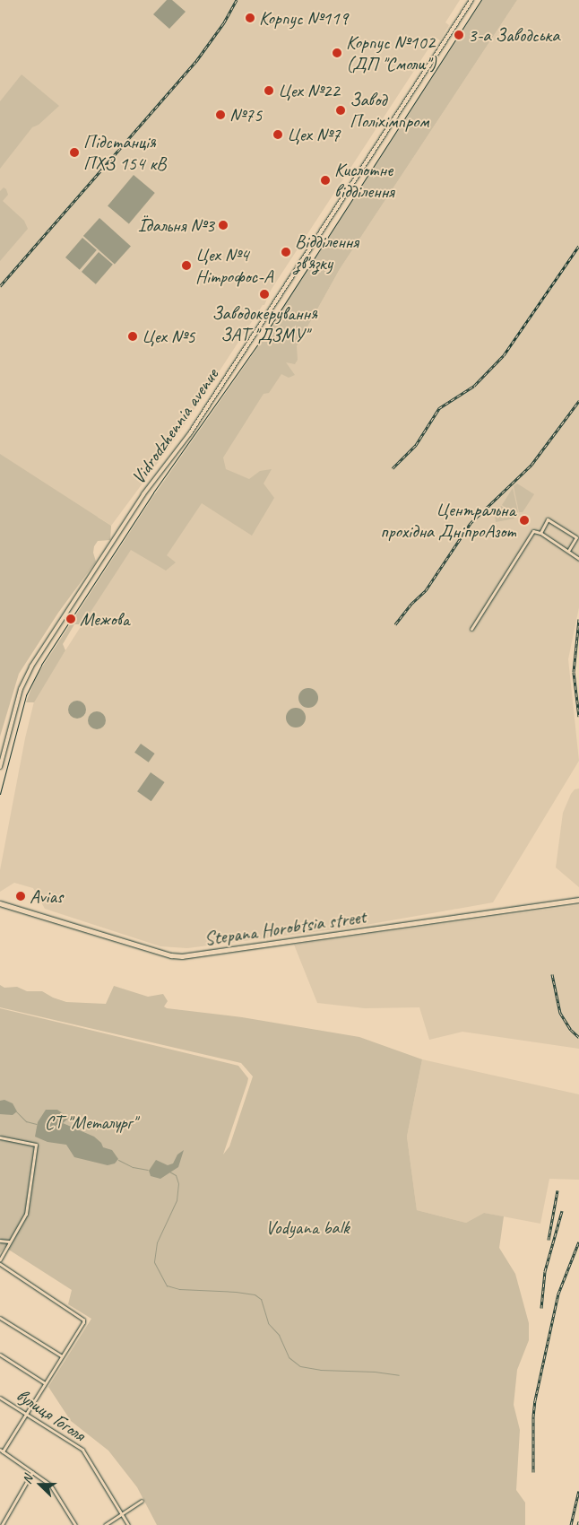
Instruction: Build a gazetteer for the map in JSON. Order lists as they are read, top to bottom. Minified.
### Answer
{"streets":{"main road":["Stepana Horobtsia street"],"street":["Vidrodzhennia avenue","вулиця Гоголя"]},"parks":["СТ \"Металург\"","Vodyana balk"],"places":["Корпус №119","3-а Заводська","Корпус №102 (ДП \"Смоли\")","Цех №22","Завод Поліхімпром","№75","Цех №7","Підстанція ПХЗ 154 кВ","Кислотне відділення","Їдальня №3","Відділення зв'язку","Цех №4 Нітрофос-А","Заводокерування ЗАТ \"ДЗМУ\"","Цех №5","Центральна прохідна ДніпроАзот","Межова","Avias"],"north":"left"}
